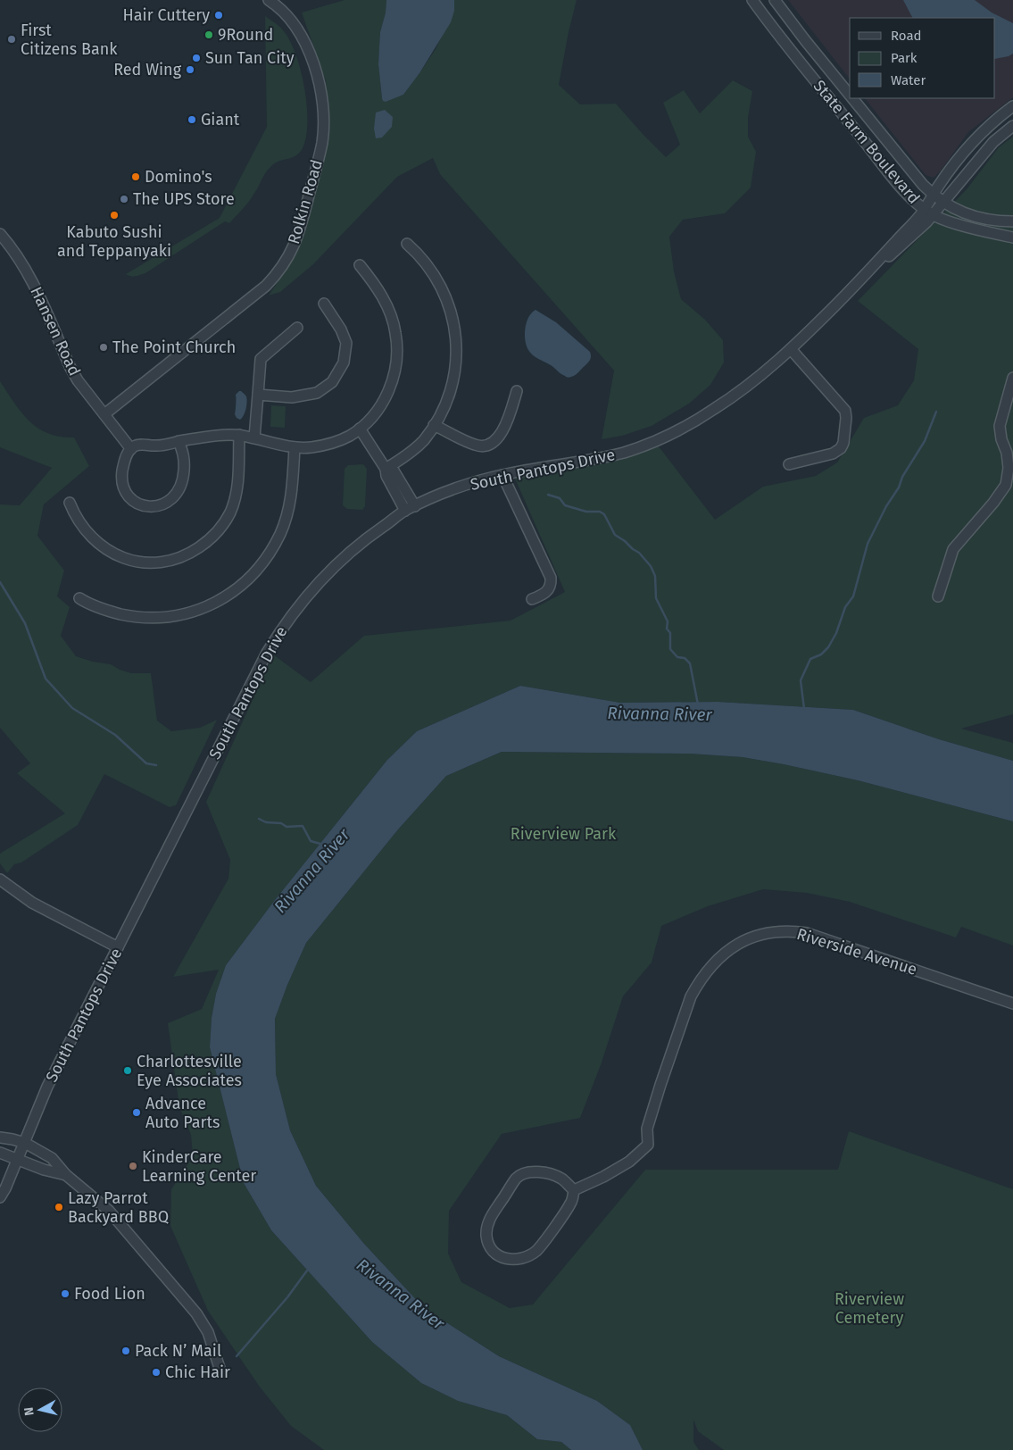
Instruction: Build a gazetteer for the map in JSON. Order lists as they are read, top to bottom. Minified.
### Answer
{"streets":{"street":["State Farm Boulevard","Rolkin Road","Hansen Road","South Pantops Drive","Riverside Avenue"]},"crossings":[["State Farm Boulevard","South Pantops Drive"],["Rolkin Road","Hansen Road"]],"water":["Rivanna River"],"parks":["Riverview Park","Riverview Cemetery"],"places":["Hair Cuttery","9Round","First Citizens Bank","Sun Tan City","Red Wing","Giant","Domino's","The UPS Store","Kabuto Sushi and Teppanyaki","The Point Church","Charlottesville Eye Associates","Advance Auto Parts","KinderCare Learning Center","Lazy Parrot Backyard BBQ","Food Lion","Pack N’ Mail","Chic Hair"],"legend":["Road","Park","Water"],"north":"left"}
